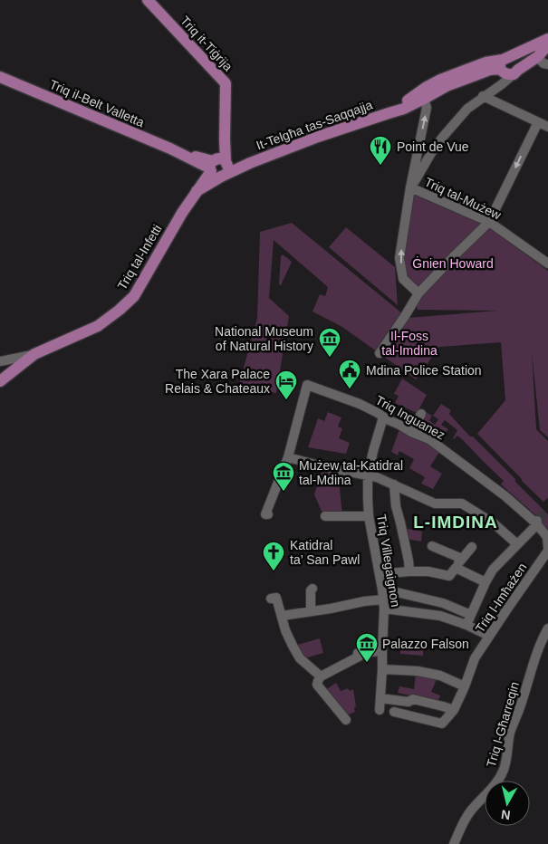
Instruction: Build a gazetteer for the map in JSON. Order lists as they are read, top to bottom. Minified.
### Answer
{"streets":{"main road":["Triq it-Tiġrija","Triq il-Belt Valletta","It-Telgħa tas-Saqqajja","Triq tal-Infetti"],"street":["Triq tal-Mużew","Triq Inguanez","Triq Villegaignon","Triq l-Imħażen","Triq l-Għarreqin"]},"crossings":[["Triq it-Tiġrija","Triq il-Belt Valletta"],["Triq it-Tiġrija","It-Telgħa tas-Saqqajja"],["Triq it-Tiġrija","Triq tal-Infetti"],["Triq il-Belt Valletta","It-Telgħa tas-Saqqajja"],["Triq il-Belt Valletta","Triq tal-Infetti"],["It-Telgħa tas-Saqqajja","Triq tal-Infetti"],["Triq Inguanez","Triq Villegaignon"],["Triq Inguanez","Triq l-Imħażen"]],"districts":["L-IMDINA"],"parks":["Ġnien Howard","Il-Foss tal-Imdina"],"places":{"restaurant":["Point de Vue"],"museum":["National Museum of Natural History","Mużew tal-Katidral tal-Mdina","Palazzo Falson"],"public building":["Mdina Police Station"],"hotel":["The Xara Palace Relais & Chateaux"],"church":["Katidral ta’ San Pawl"]},"north":"bottom"}
